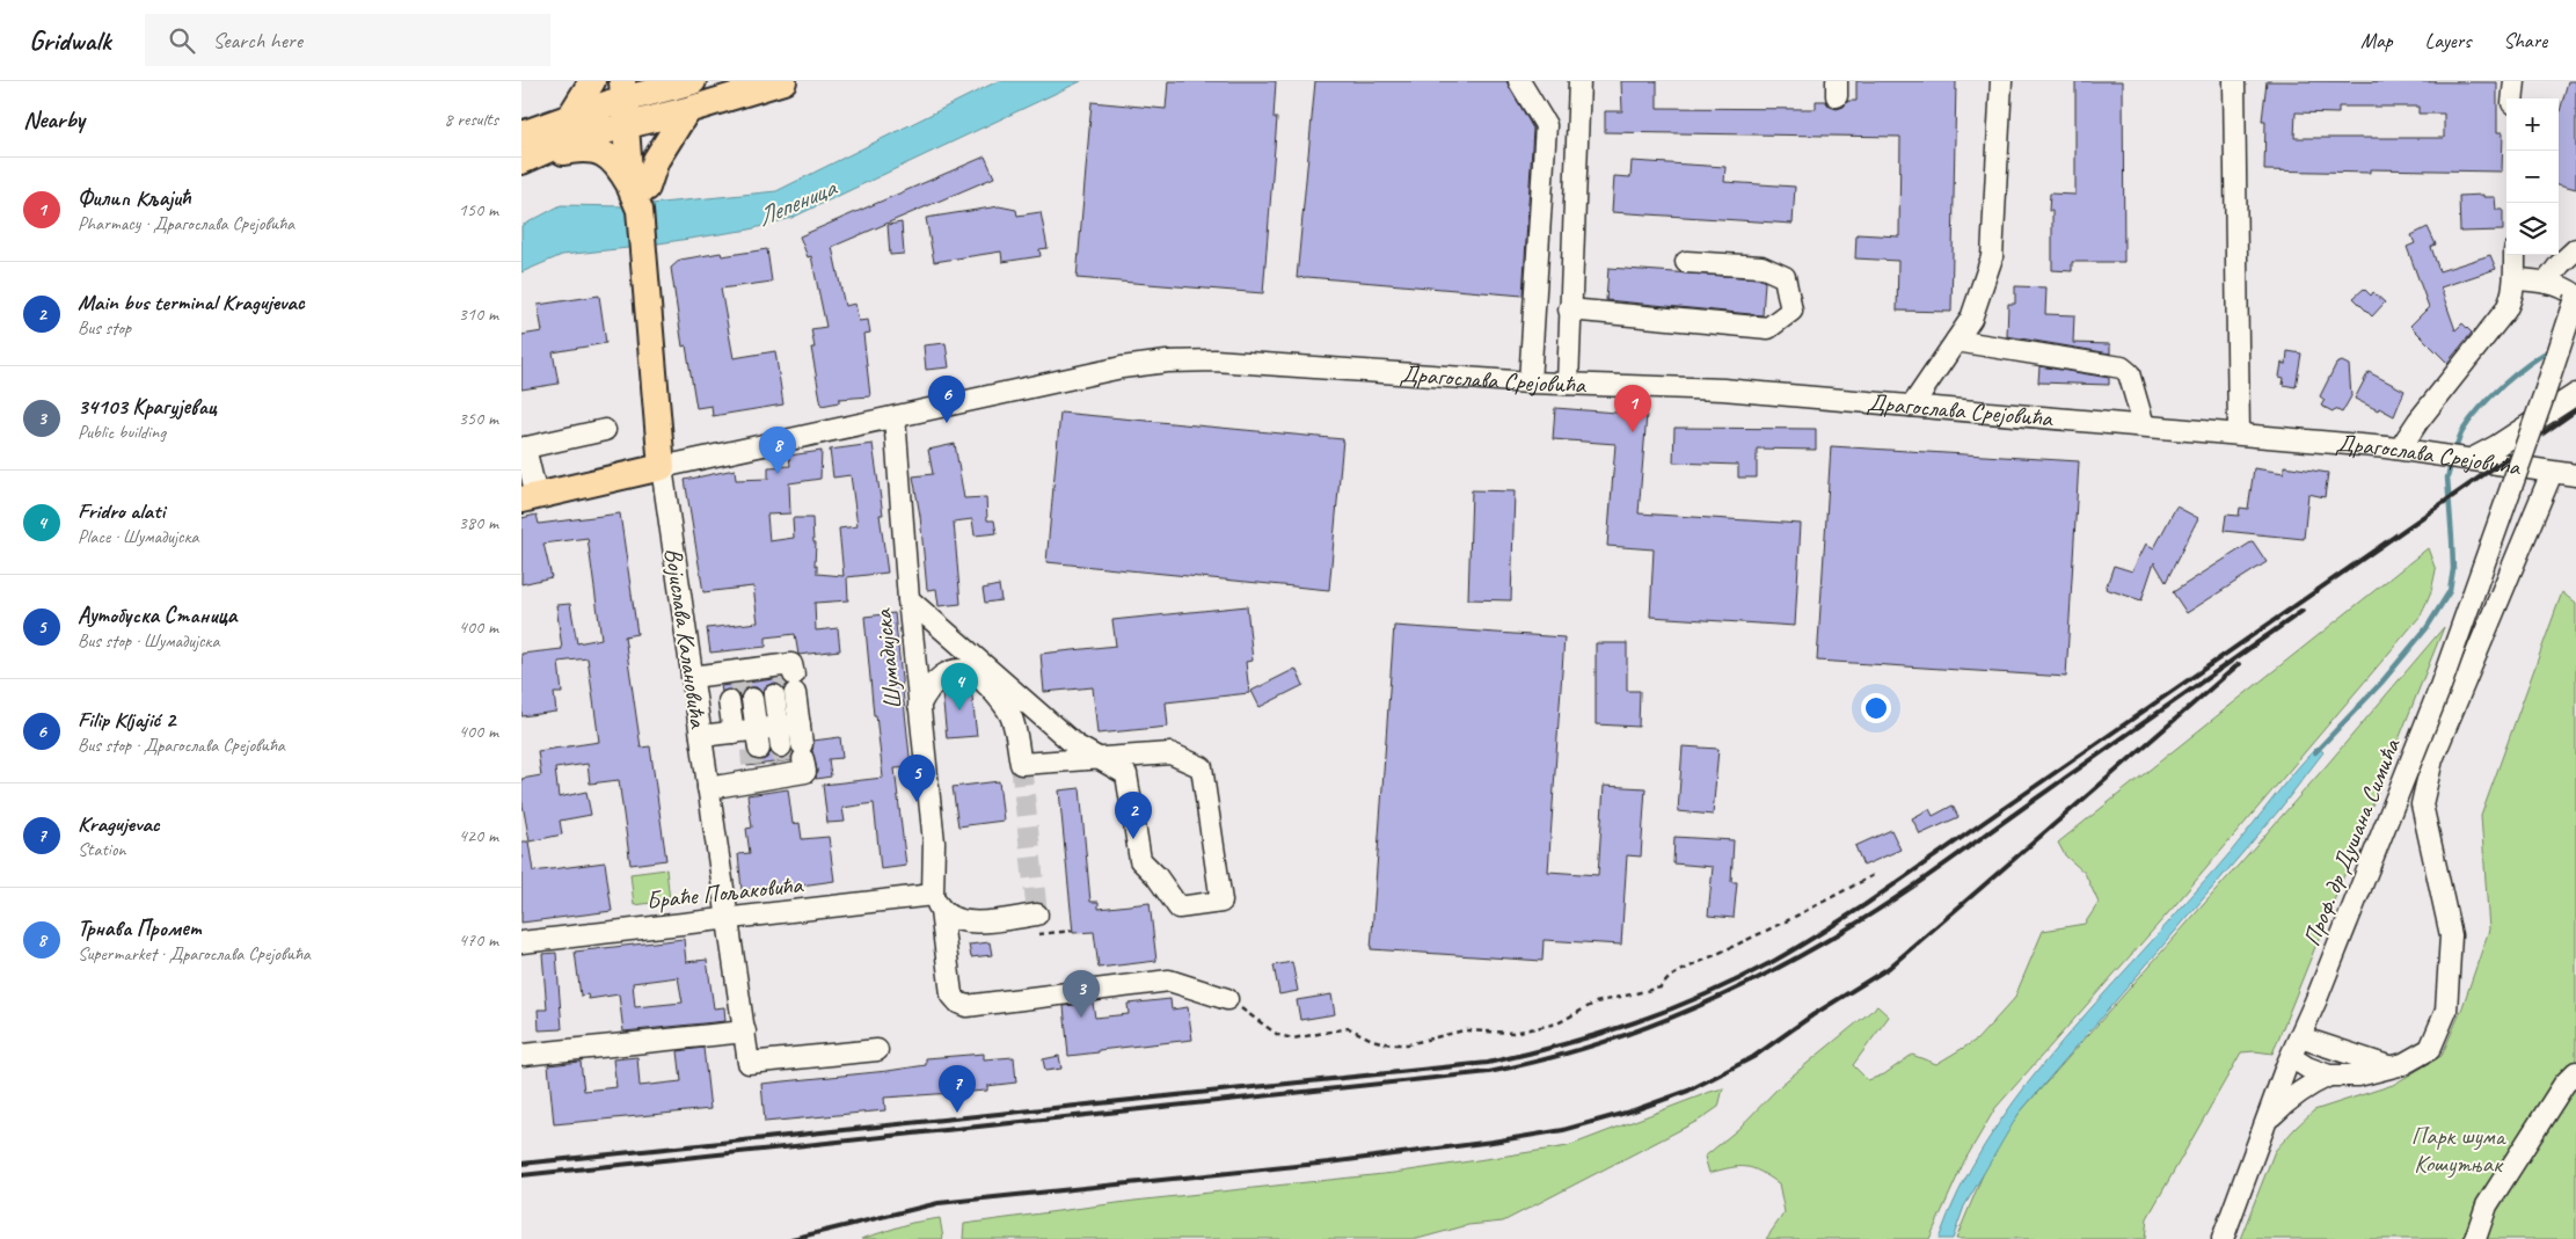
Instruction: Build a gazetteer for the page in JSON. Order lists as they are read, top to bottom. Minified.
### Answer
{"streets":{"main road":["Драгослава Срејовића","Војислава Калановића"],"street":["Шумадијска","Проф. др Душана Симића","Браће Пољаковића"]},"crossings":[["Драгослава Срејовића","Војислава Калановића"],["Драгослава Срејовића","Шумадијска"],["Војислава Калановића","Браће Пољаковића"],["Шумадијска","Браће Пољаковића"]],"water":["Лепеница"],"parks":["Парк шума Кошутњак"],"page":{"header":"Gridwalk","search":"Search here","nav":["Map","Layers","Share"],"heading":["Nearby","8 results"],"map_buttons":["+","−"],"list":[{"mark":"1","name":"Филип Кљајић","note":"Pharmacy · Драгослава Срејовића","value":"150 m"},{"mark":"2","name":"Main bus terminal Kragujevac","note":"Bus stop","value":"310 m"},{"mark":"3","name":"34103 Крагујевац","note":"Public building","value":"350 m"},{"mark":"4","name":"Fridro alati","note":"Place · Шумадијска","value":"380 m"},{"mark":"5","name":"Аутобуска Станица","note":"Bus stop · Шумадијска","value":"400 m"},{"mark":"6","name":"Filip Kljajić 2","note":"Bus stop · Драгослава Срејовића","value":"400 m"},{"mark":"7","name":"Kragujevac","note":"Station","value":"420 m"},{"mark":"8","name":"Трнава Промет","note":"Supermarket · Драгослава Срејовића","value":"470 m"}],"pins":["6","1","8","4","5","2","3","7"]}}
